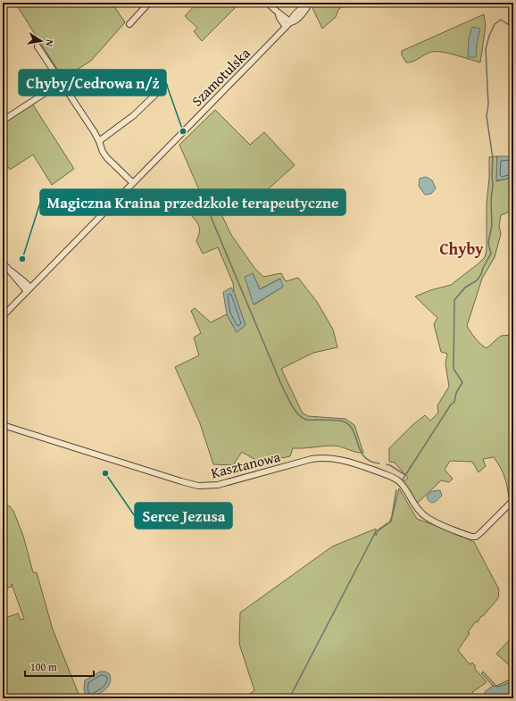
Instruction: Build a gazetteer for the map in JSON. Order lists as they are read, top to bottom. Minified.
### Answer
{"streets":{"street":["Szamotulska","Kasztanowa"]},"districts":["Chyby"],"places":["Chyby/Cedrowa n/ż","Magiczna Kraina przedzkole terapeutyczne","Serce Jezusa"],"scale_bar":"100 m","north":"right"}
